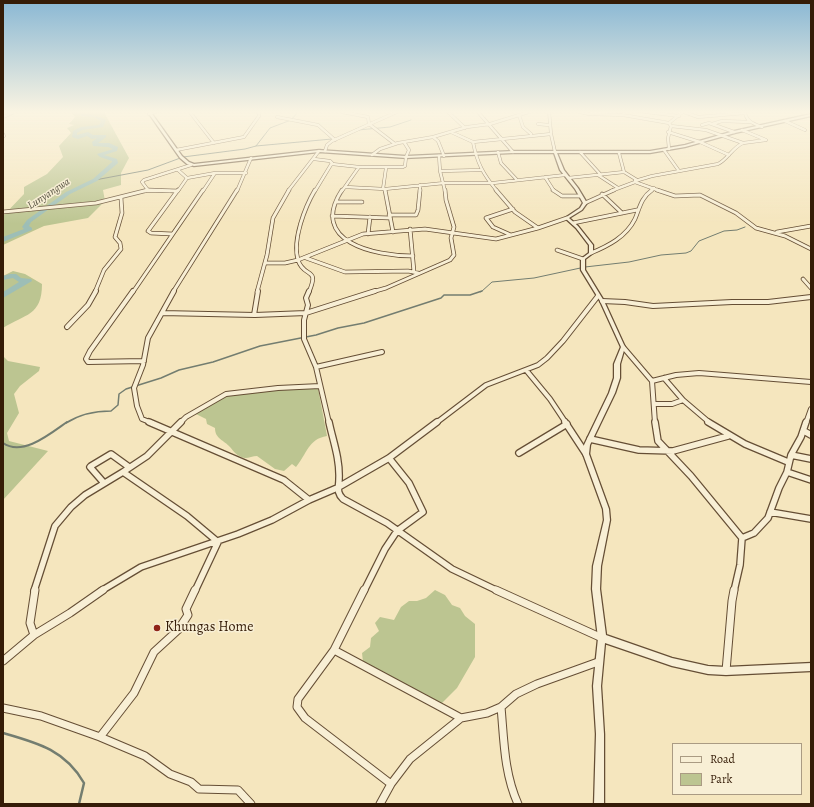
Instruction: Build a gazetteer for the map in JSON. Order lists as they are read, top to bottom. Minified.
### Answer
{"water":["Lunyangwa"],"places":["Khungas Home"],"legend":["Road","Park"]}
